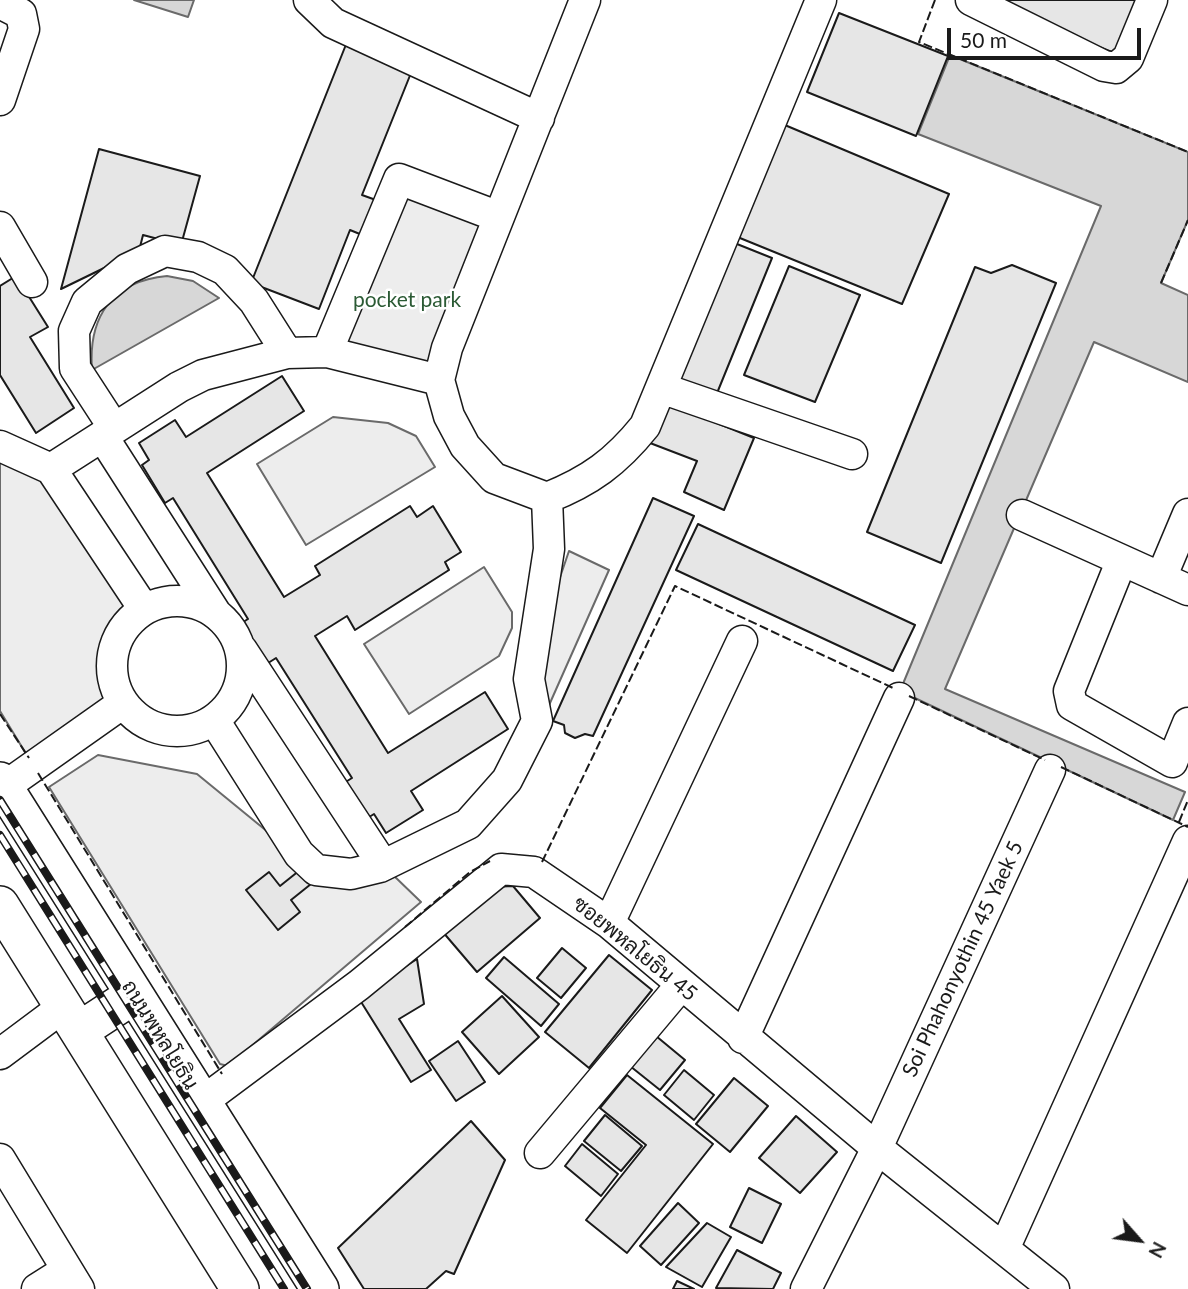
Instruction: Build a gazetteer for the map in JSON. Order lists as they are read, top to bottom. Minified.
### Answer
{"streets":{"main road":["ถนนพหลโยธิน"],"street":["ซอยพหลโยธิน 45","Soi Phahonyothin 45 Yaek 5"]},"crossings":[["ซอยพหลโยธิน 45","Soi Phahonyothin 45 Yaek 5"],["ซอยพหลโยธิน 45","ถนนพหลโยธิน"]],"parks":["pocket park"],"scale_bar":"50 m","north":"bottom right"}
